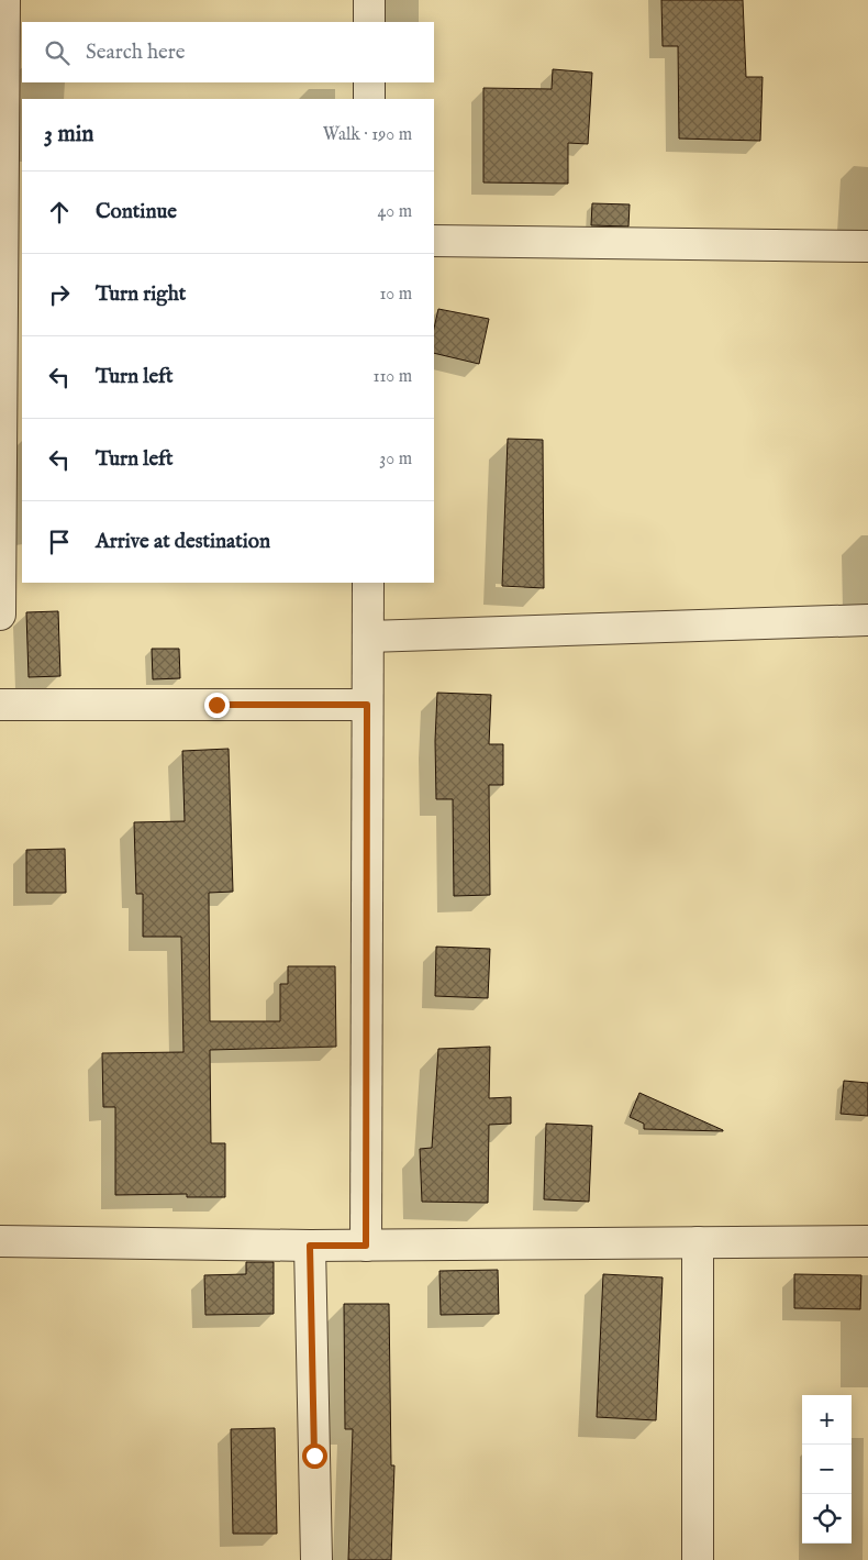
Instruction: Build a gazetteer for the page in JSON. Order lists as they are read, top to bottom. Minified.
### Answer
{"page":{"search":"Search here","heading":["3 min","Walk · 190 m"],"list":[["Continue","40 m"],["Turn right","10 m"],["Turn left","110 m"],["Turn left","30 m"],"Arrive at destination"],"map_buttons":["+","−"]}}
